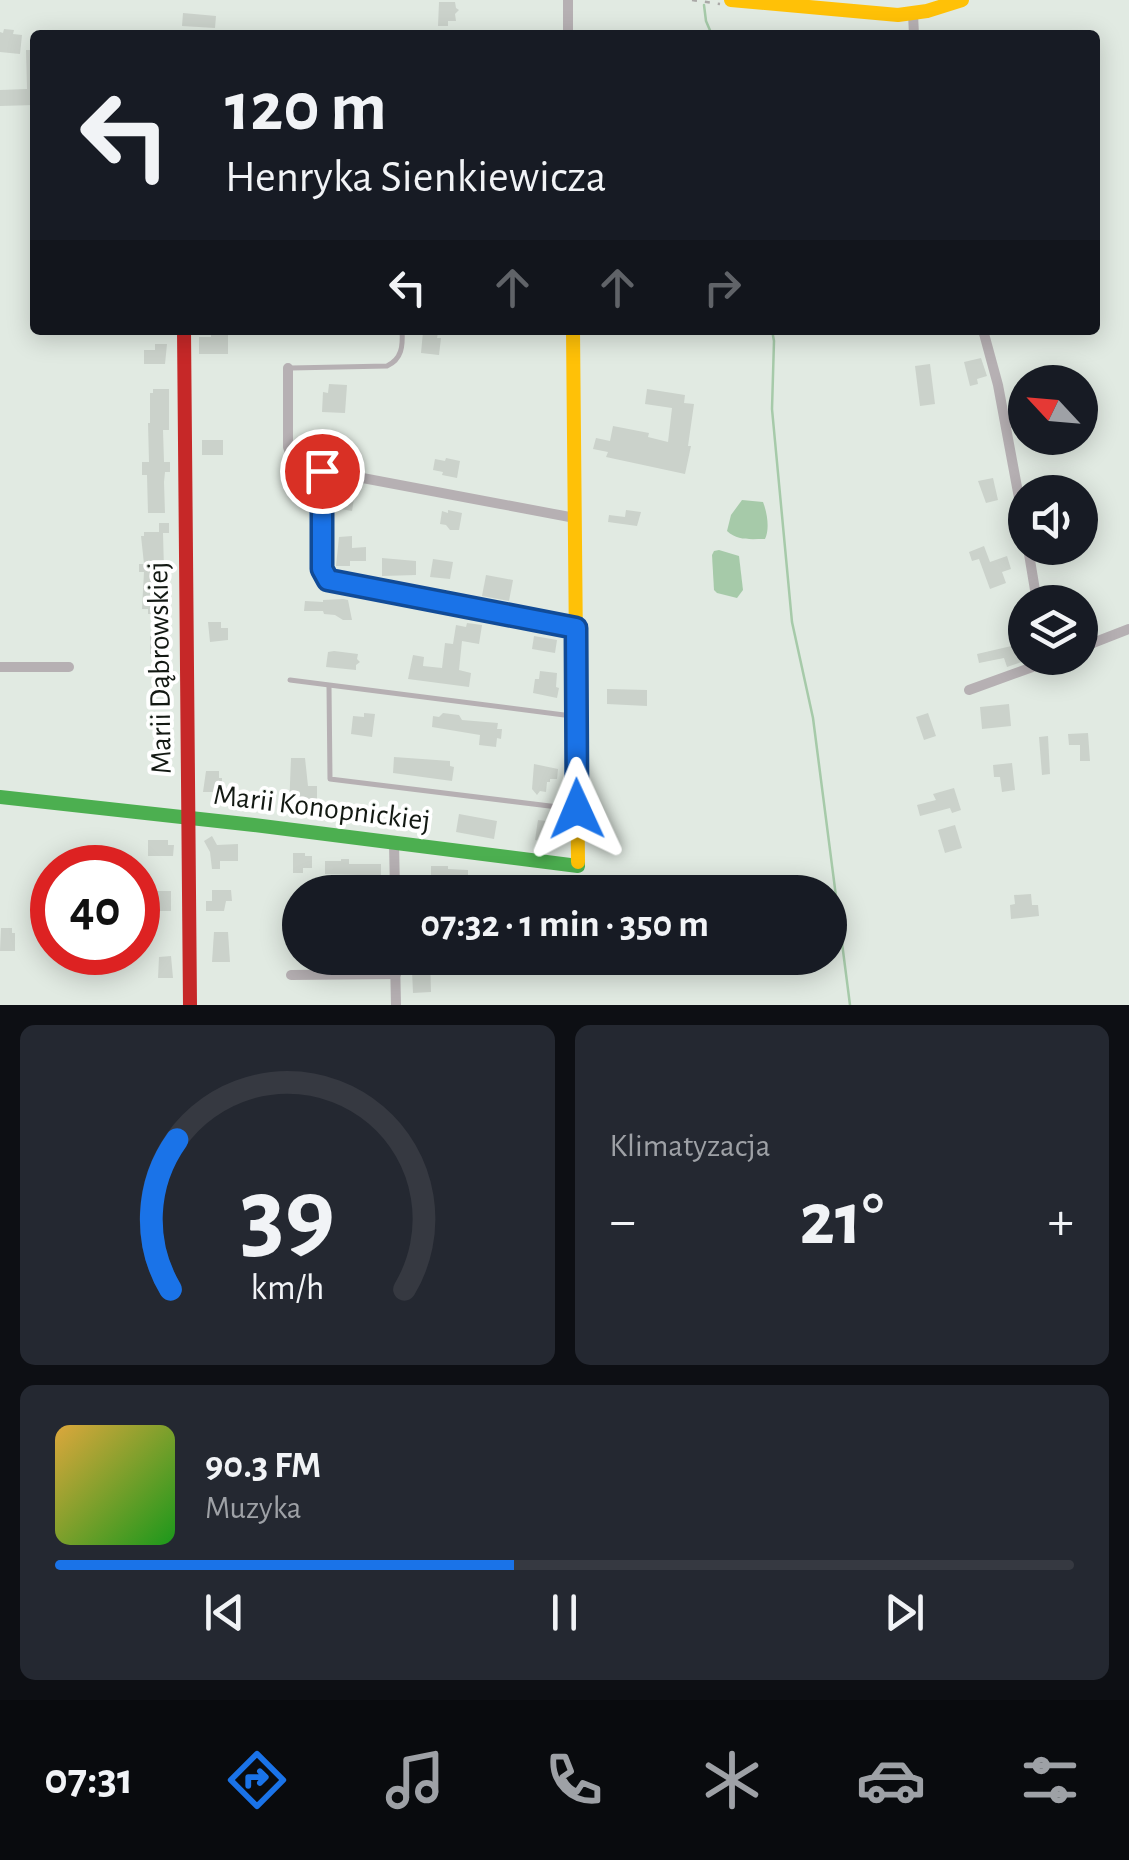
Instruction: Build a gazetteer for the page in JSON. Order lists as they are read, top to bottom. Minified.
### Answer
{"streets":{"street":["Marii Dąbrowskiej","Marii Konopnickiej"]},"crossings":[["Marii Dąbrowskiej","Marii Konopnickiej"]],"north":"top left","page":{"turn":["120 m","Henryka Sienkiewicza"],"limit":"40","trip":"07:32 · 1 min · 350 m","tile":"Klimatyzacja","heat":["−","21°","+"],"song":["90.3 FM","Muzyka"],"tabs":"07:31","gauge":["39","km/h"]}}
